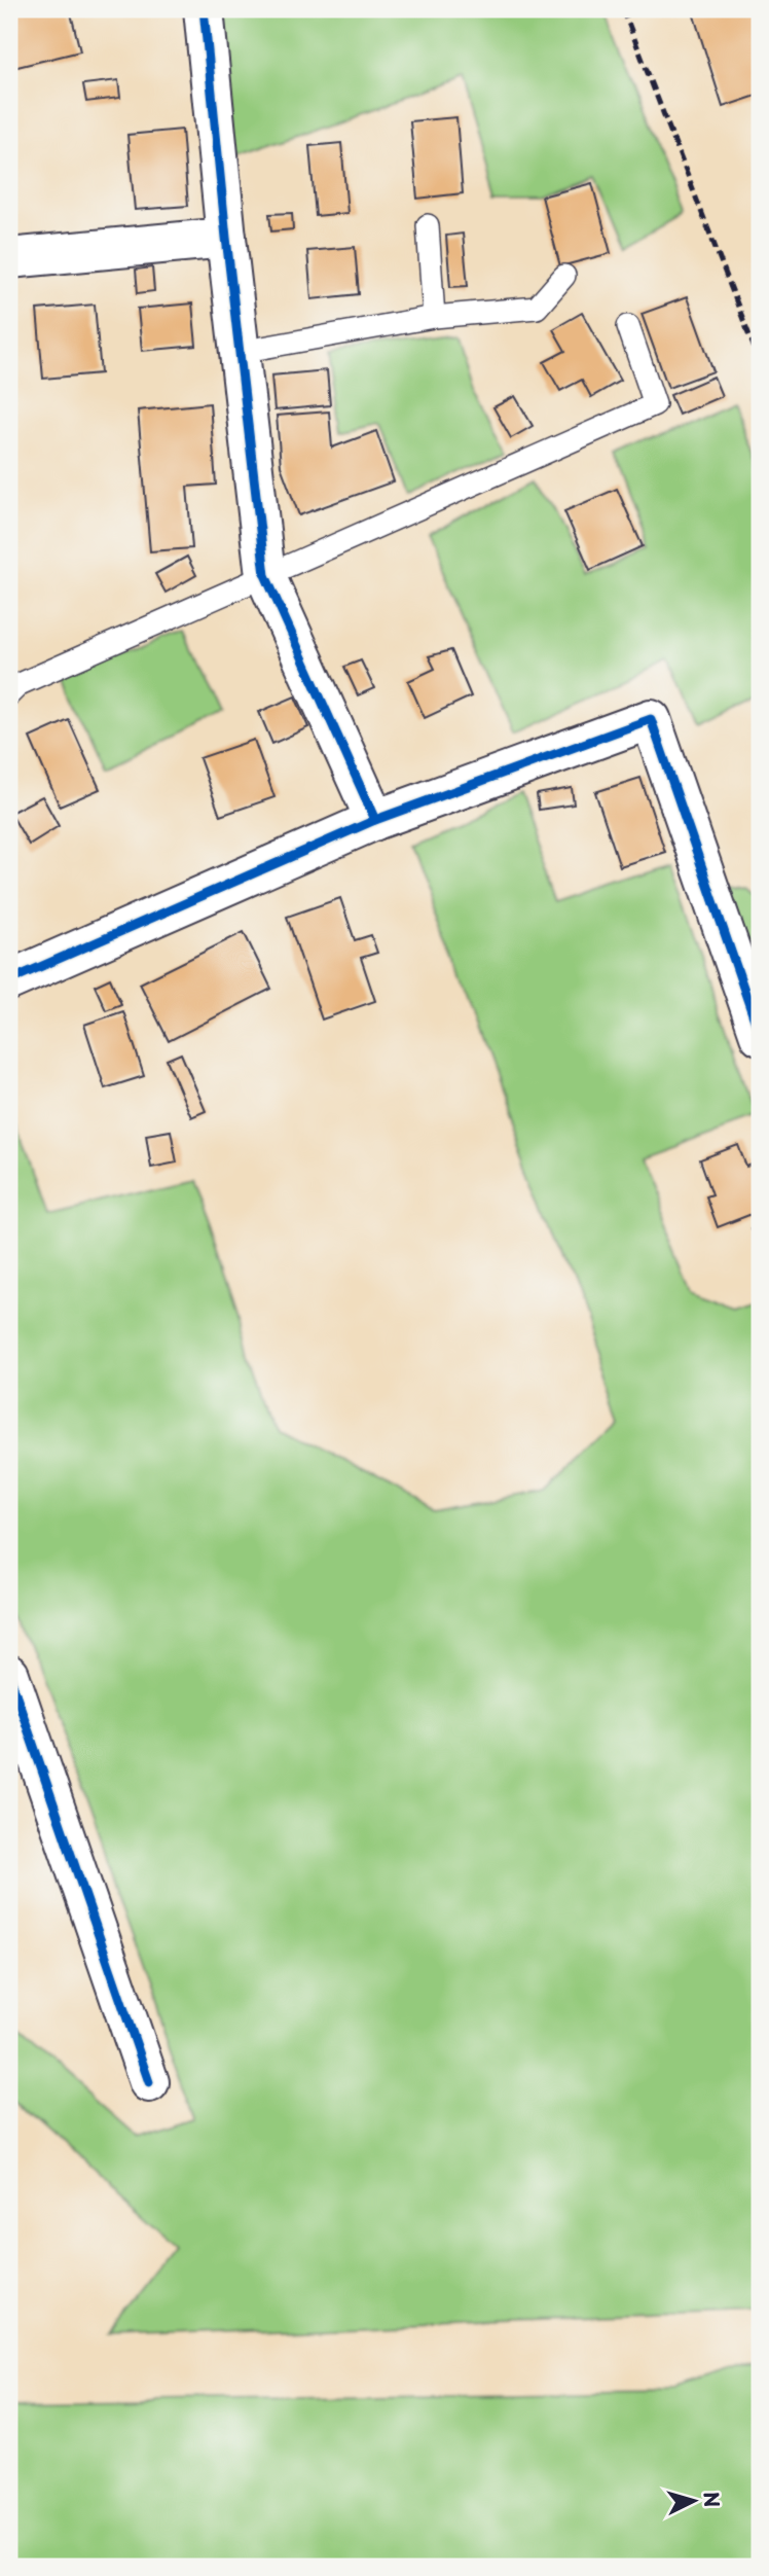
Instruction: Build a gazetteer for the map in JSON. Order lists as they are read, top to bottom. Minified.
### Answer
{"north":"right"}
